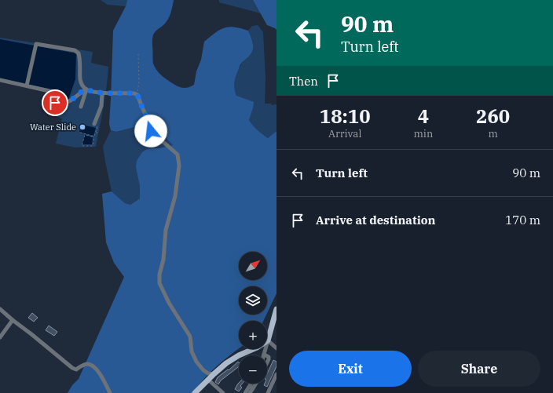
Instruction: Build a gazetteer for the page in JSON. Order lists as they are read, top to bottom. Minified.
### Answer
{"places":["Water Slide"],"north":"top right","page":{"turn":["90 m","Turn left"],"then":"Then","eta":["18:10","Arrival","4","min","260","m"],"list":[{"name":"Turn left","value":"90 m"},{"name":"Arrive at destination","value":"170 m"}],"map_buttons":["+","−"],"buttons":["Exit","Share"]}}
